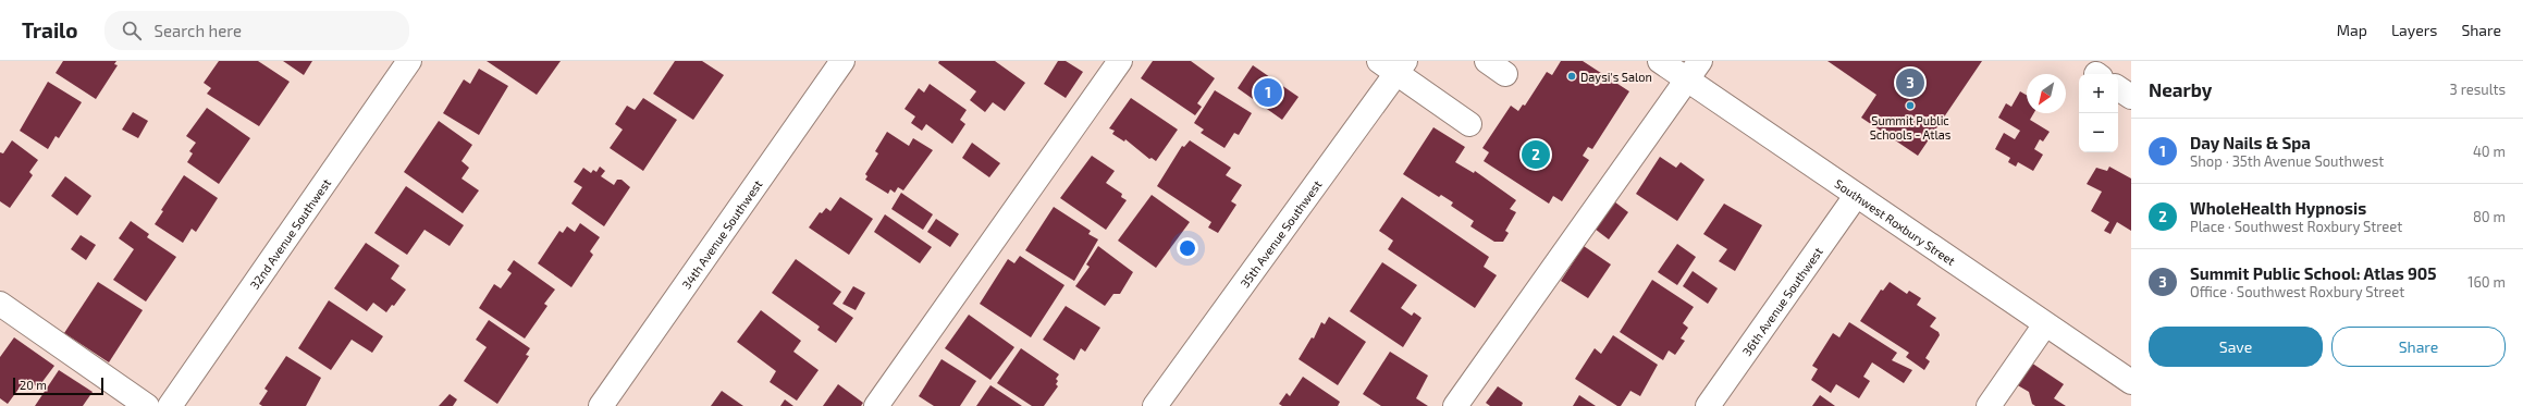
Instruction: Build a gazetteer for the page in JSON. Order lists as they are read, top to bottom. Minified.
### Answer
{"streets":{"street":["Southwest Roxbury Street","32nd Avenue Southwest","34th Avenue Southwest","35th Avenue Southwest","36th Avenue Southwest"]},"crossings":[["Southwest Roxbury Street","36th Avenue Southwest"]],"places":["Daysi's Salon","Summit Public Schools - Atlas"],"scale_bar":"20 m","north":"bottom left","page":{"header":"Trailo","search":"Search here","nav":["Map","Layers","Share"],"heading":["Nearby","3 results"],"pins":["3","1","2"],"map_buttons":["+","−"],"list":[{"mark":"1","name":"Day Nails & Spa","note":"Shop · 35th Avenue Southwest","value":"40 m"},{"mark":"2","name":"WholeHealth Hypnosis","note":"Place · Southwest Roxbury Street","value":"80 m"},{"mark":"3","name":"Summit Public School: Atlas 905","note":"Office · Southwest Roxbury Street","value":"160 m"}],"buttons":["Save","Share"],"scale":"20 m"}}
